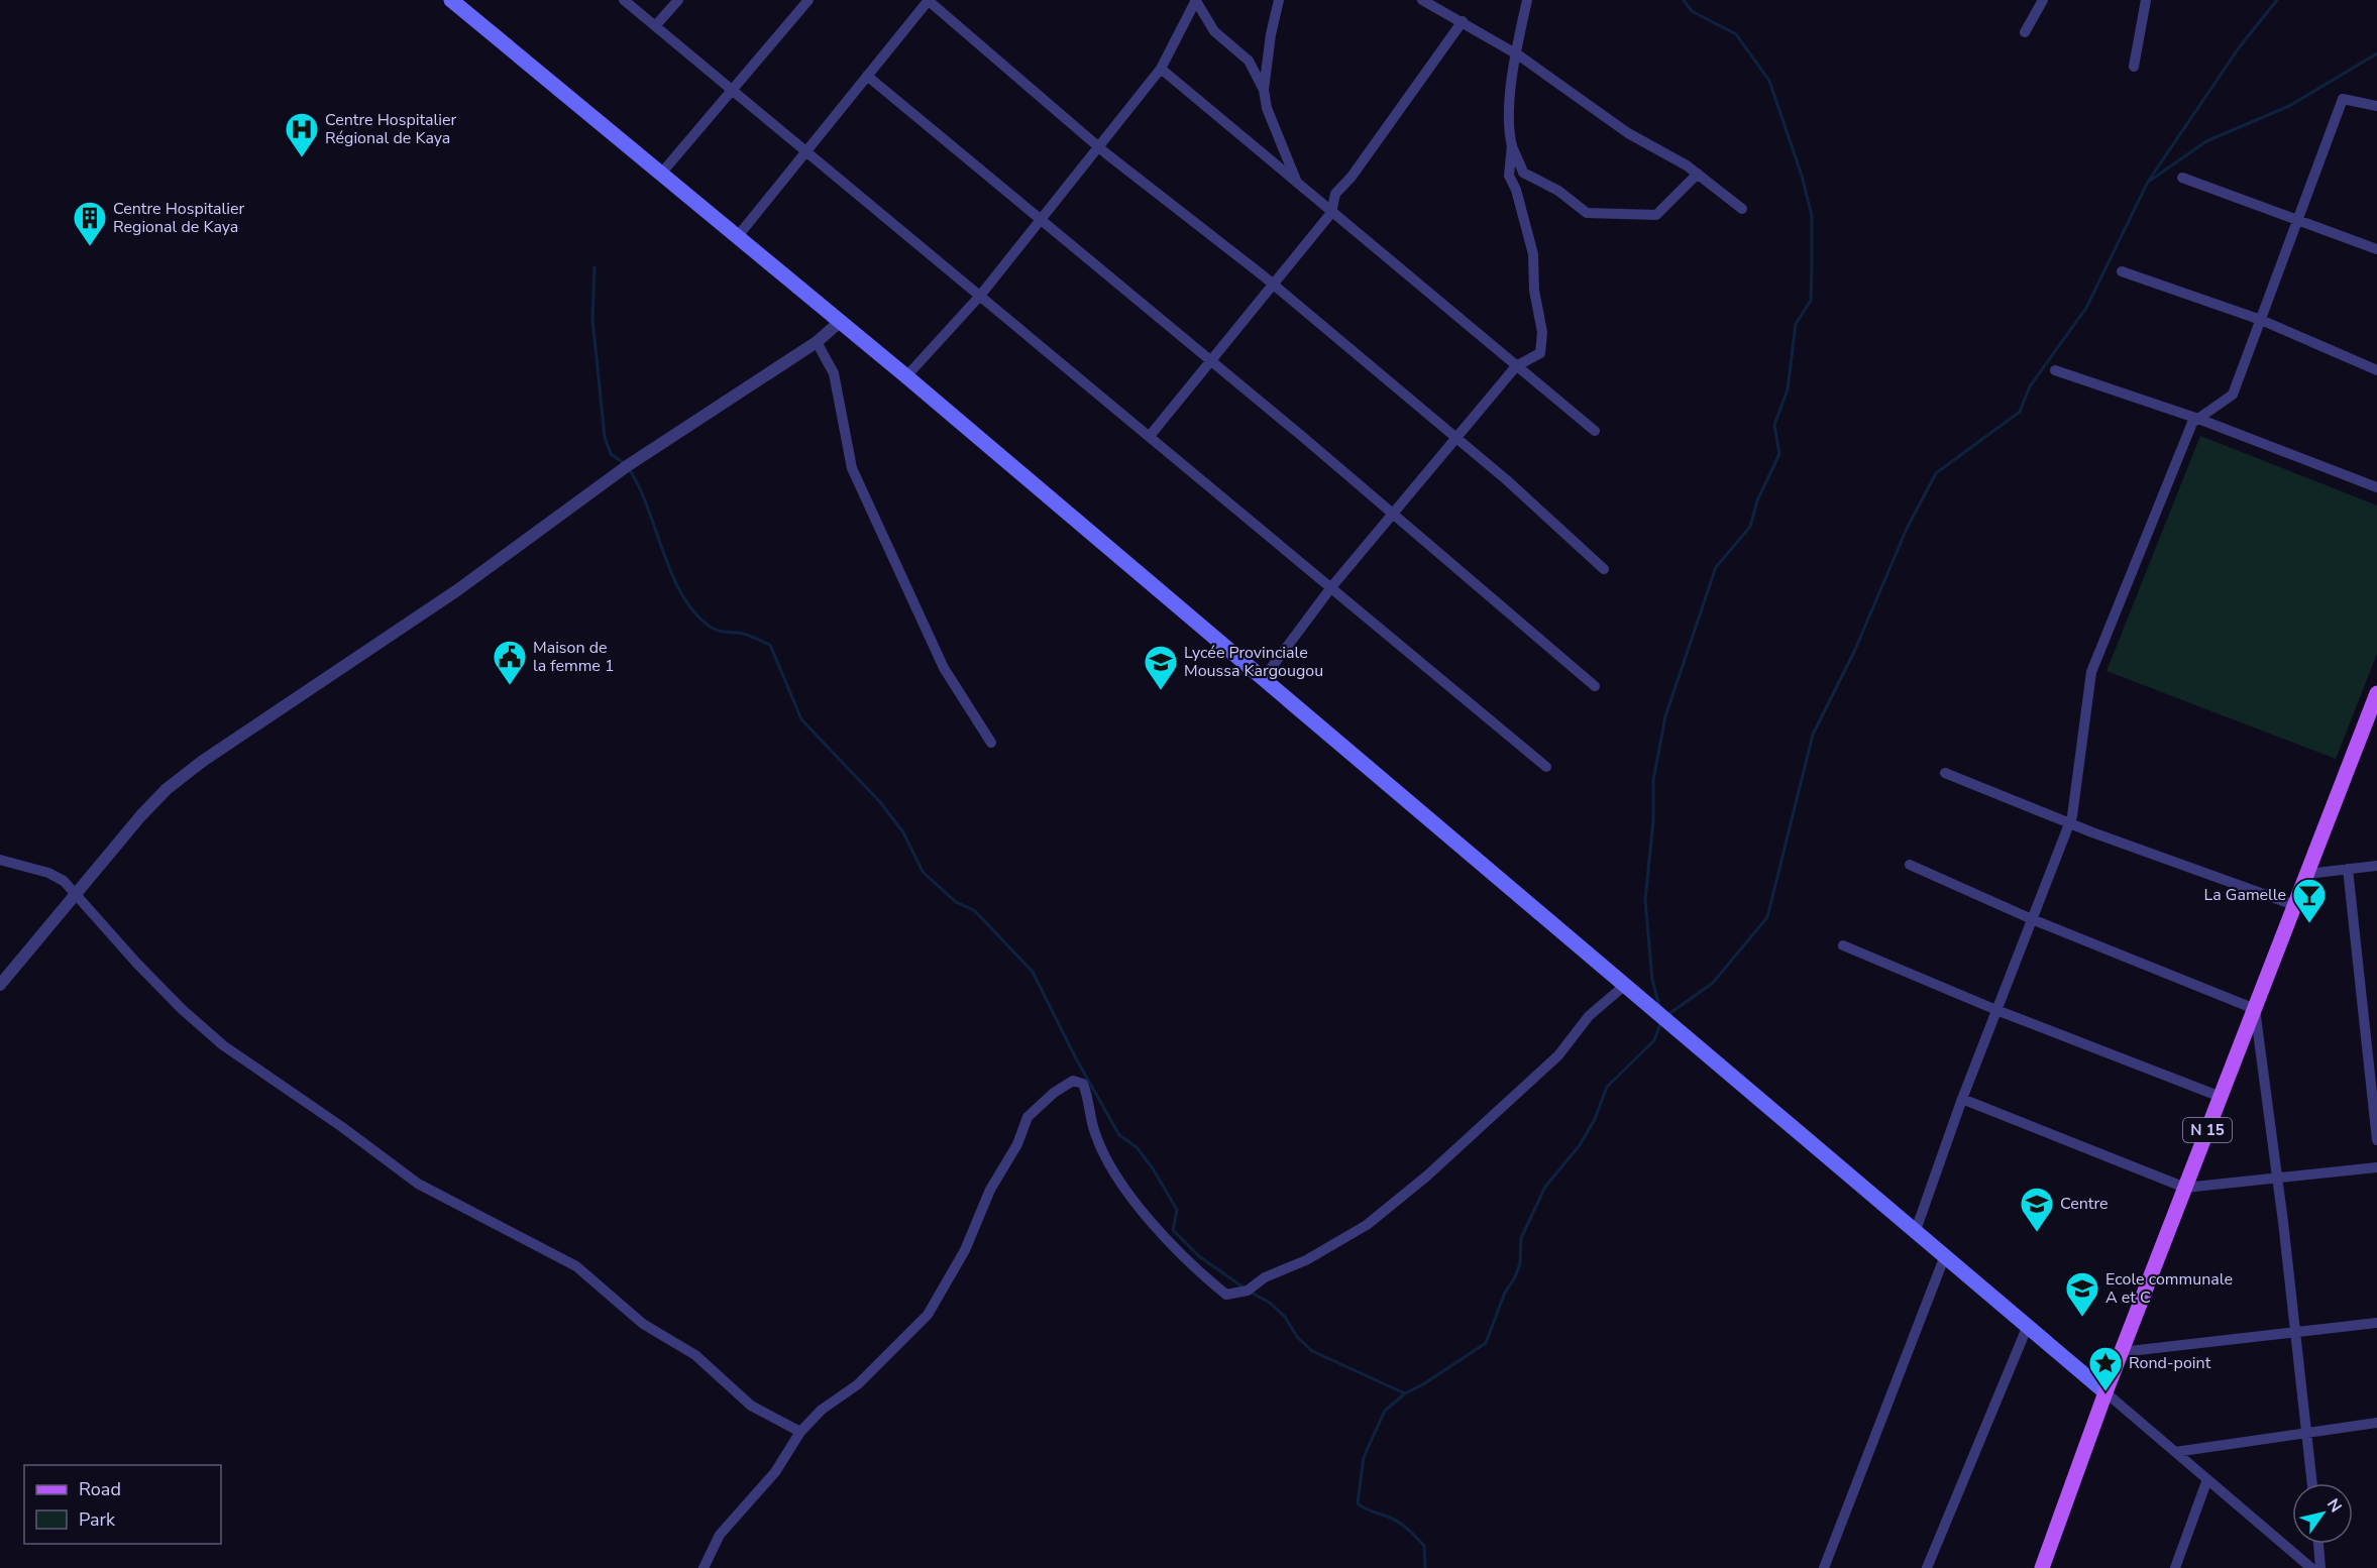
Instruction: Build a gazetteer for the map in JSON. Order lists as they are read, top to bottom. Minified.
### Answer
{"streets":{"main road":["N 15"]},"places":{"hospital":["Centre Hospitalier Régional de Kaya"],"building":["Centre Hospitalier Regional de Kaya"],"public building":["Maison de la femme 1"],"school or university":["Lycée Provinciale Moussa Kargougou","Centre","Ecole communale A et C"],"bar":["La Gamelle"],"place":["Rond-point"]},"legend":["Road","Park"],"north":"top right"}
